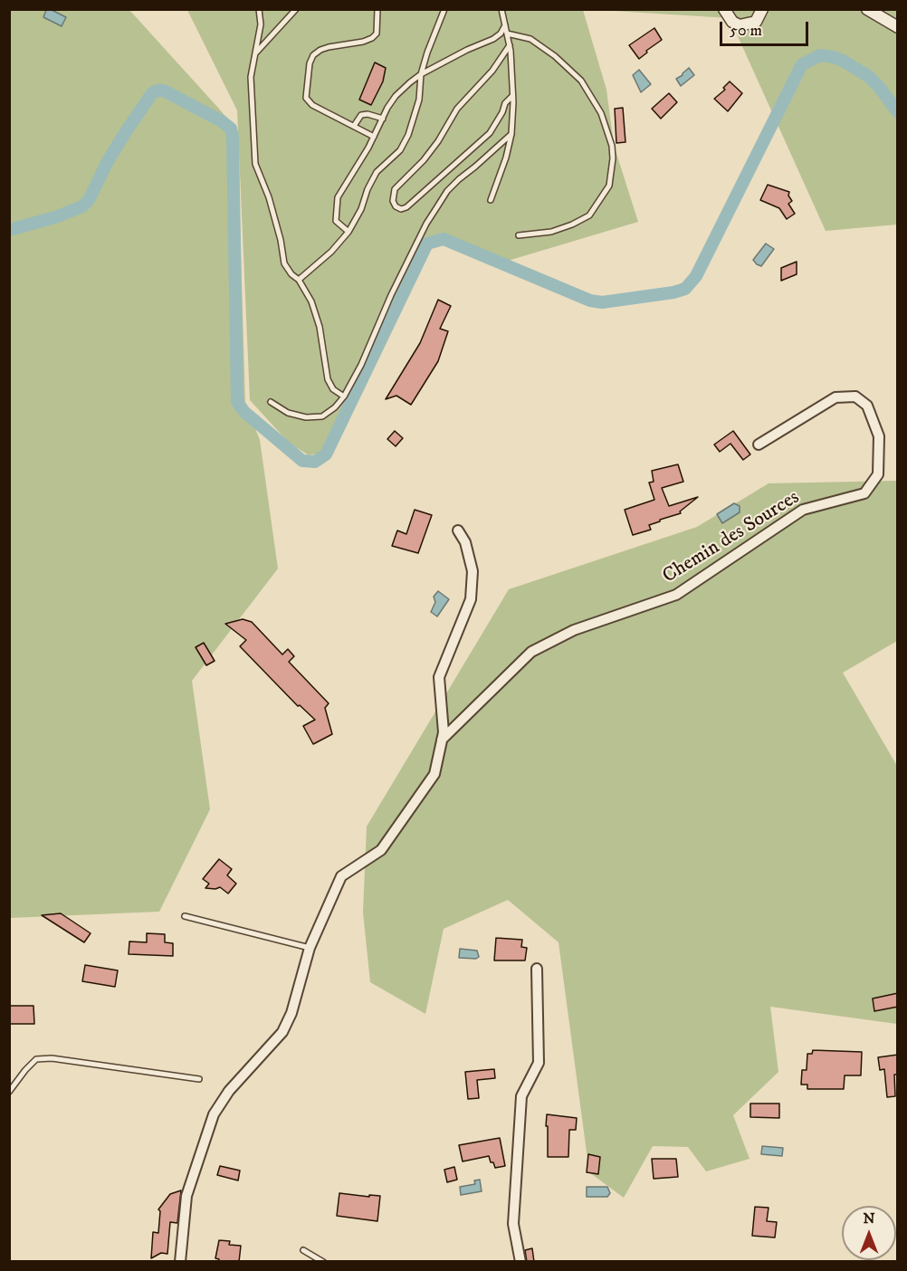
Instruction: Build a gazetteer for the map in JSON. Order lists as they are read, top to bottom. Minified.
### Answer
{"streets":{"street":["Chemin des Sources"]},"scale_bar":"50 m","north":"top"}
